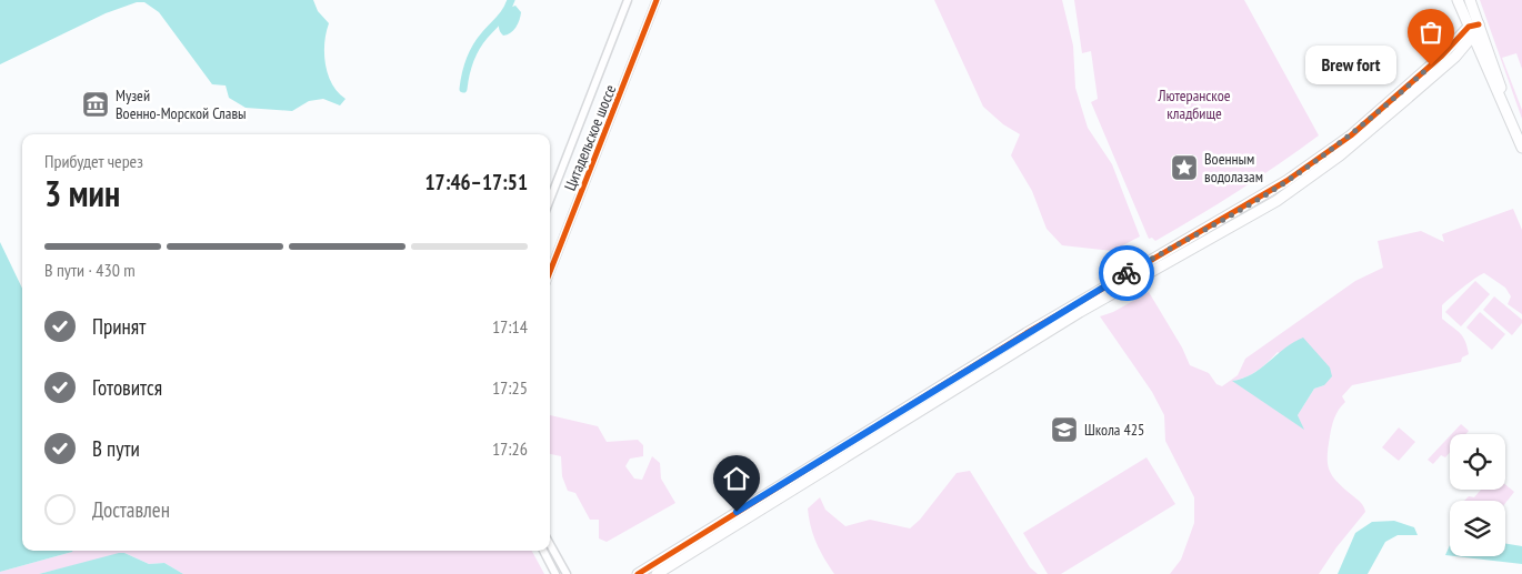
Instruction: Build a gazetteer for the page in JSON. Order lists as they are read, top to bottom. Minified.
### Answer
{"streets":{"street":["Цитадельское шоссе"]},"parks":["Лютеранское кладбище"],"places":{"other":["Brew fort"],"museum":["Музей Военно-Морской Славы"],"place":["Военным водолазам"],"school or university":["Школа 425"]},"page":{"bubble":"Brew fort","heading":["3 мин","Прибудет через","17:46–17:51"],"bar":"В пути · 430 m","list":[["Принят","17:14"],["Готовится","17:25"],["В пути","17:26"],"Доставлен"]}}
